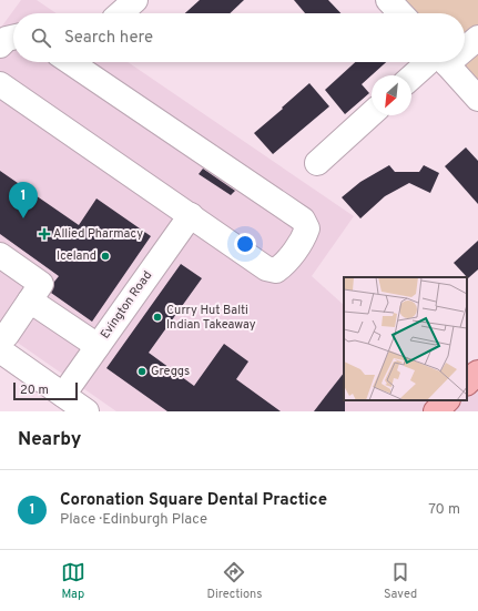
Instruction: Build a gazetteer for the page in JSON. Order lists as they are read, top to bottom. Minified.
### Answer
{"streets":{"street":["Evington Road"]},"places":{"health":["Allied Pharmacy"],"other":["Iceland","Curry Hut Balti Indian Takeaway","Greggs"]},"scale_bar":"20 m","north":"bottom left","page":{"search":"Search here","pins":"1","scale":"20 m","heading":"Nearby","list":[{"mark":"1","name":"Coronation Square Dental Practice","note":"Place · Edinburgh Place","value":"70 m"}],"nav":["Map","Directions","Saved"]}}
